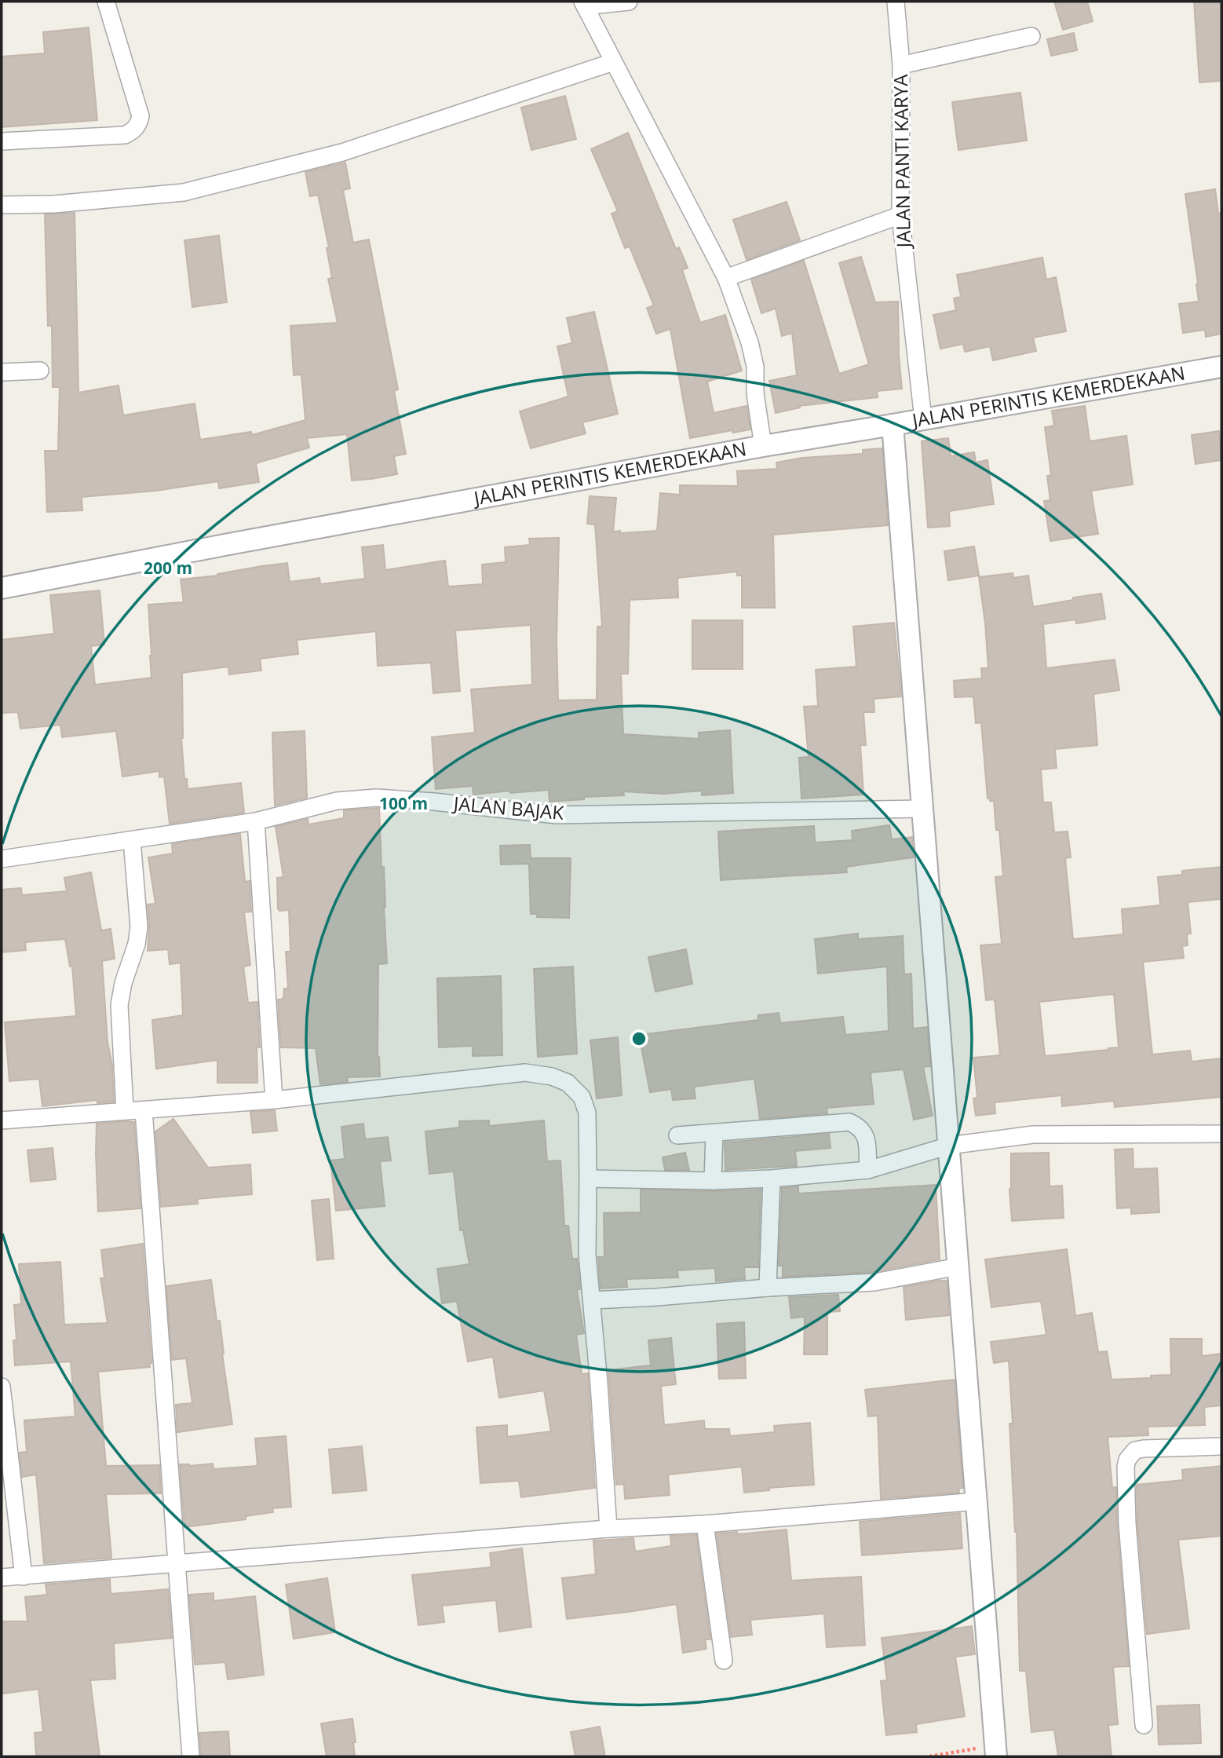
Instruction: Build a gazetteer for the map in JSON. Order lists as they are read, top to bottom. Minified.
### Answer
{"streets":{"street":["JALAN PANTI KARYA","JALAN PERINTIS KEMERDEKAAN","JALAN BAJAK"]},"crossings":[["JALAN PANTI KARYA","JALAN PERINTIS KEMERDEKAAN"]],"rings":["200 m","100 m"]}
